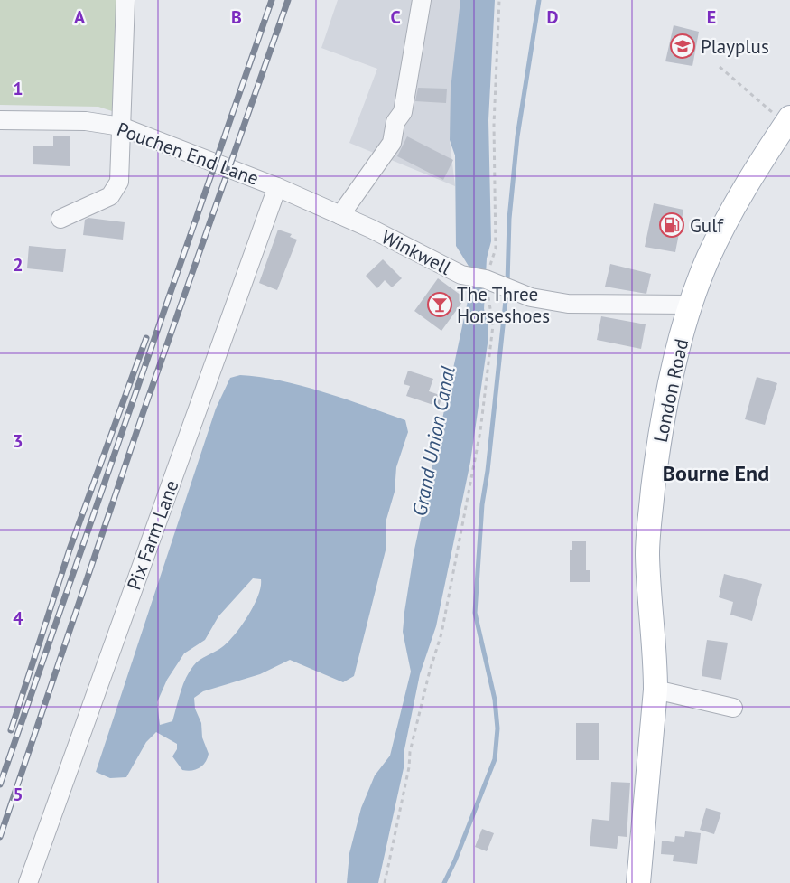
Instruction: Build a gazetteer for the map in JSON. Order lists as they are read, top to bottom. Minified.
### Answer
{"streets":{"main road":["London Road"],"street":["Pouchen End Lane","Winkwell","Pix Farm Lane"]},"crossings":[["Pouchen End Lane","Winkwell"],["Pouchen End Lane","Pix Farm Lane"],["Winkwell","London Road"],["Winkwell","Pix Farm Lane"]],"districts":["Bourne End"],"water":["Grand Union Canal"],"places":{"school or university":["Playplus"],"fuel station":["Gulf"],"bar":["The Three Horseshoes"]},"grid":{"columns":["A","B","C","D","E"],"rows":["1","2","3","4","5"]}}
